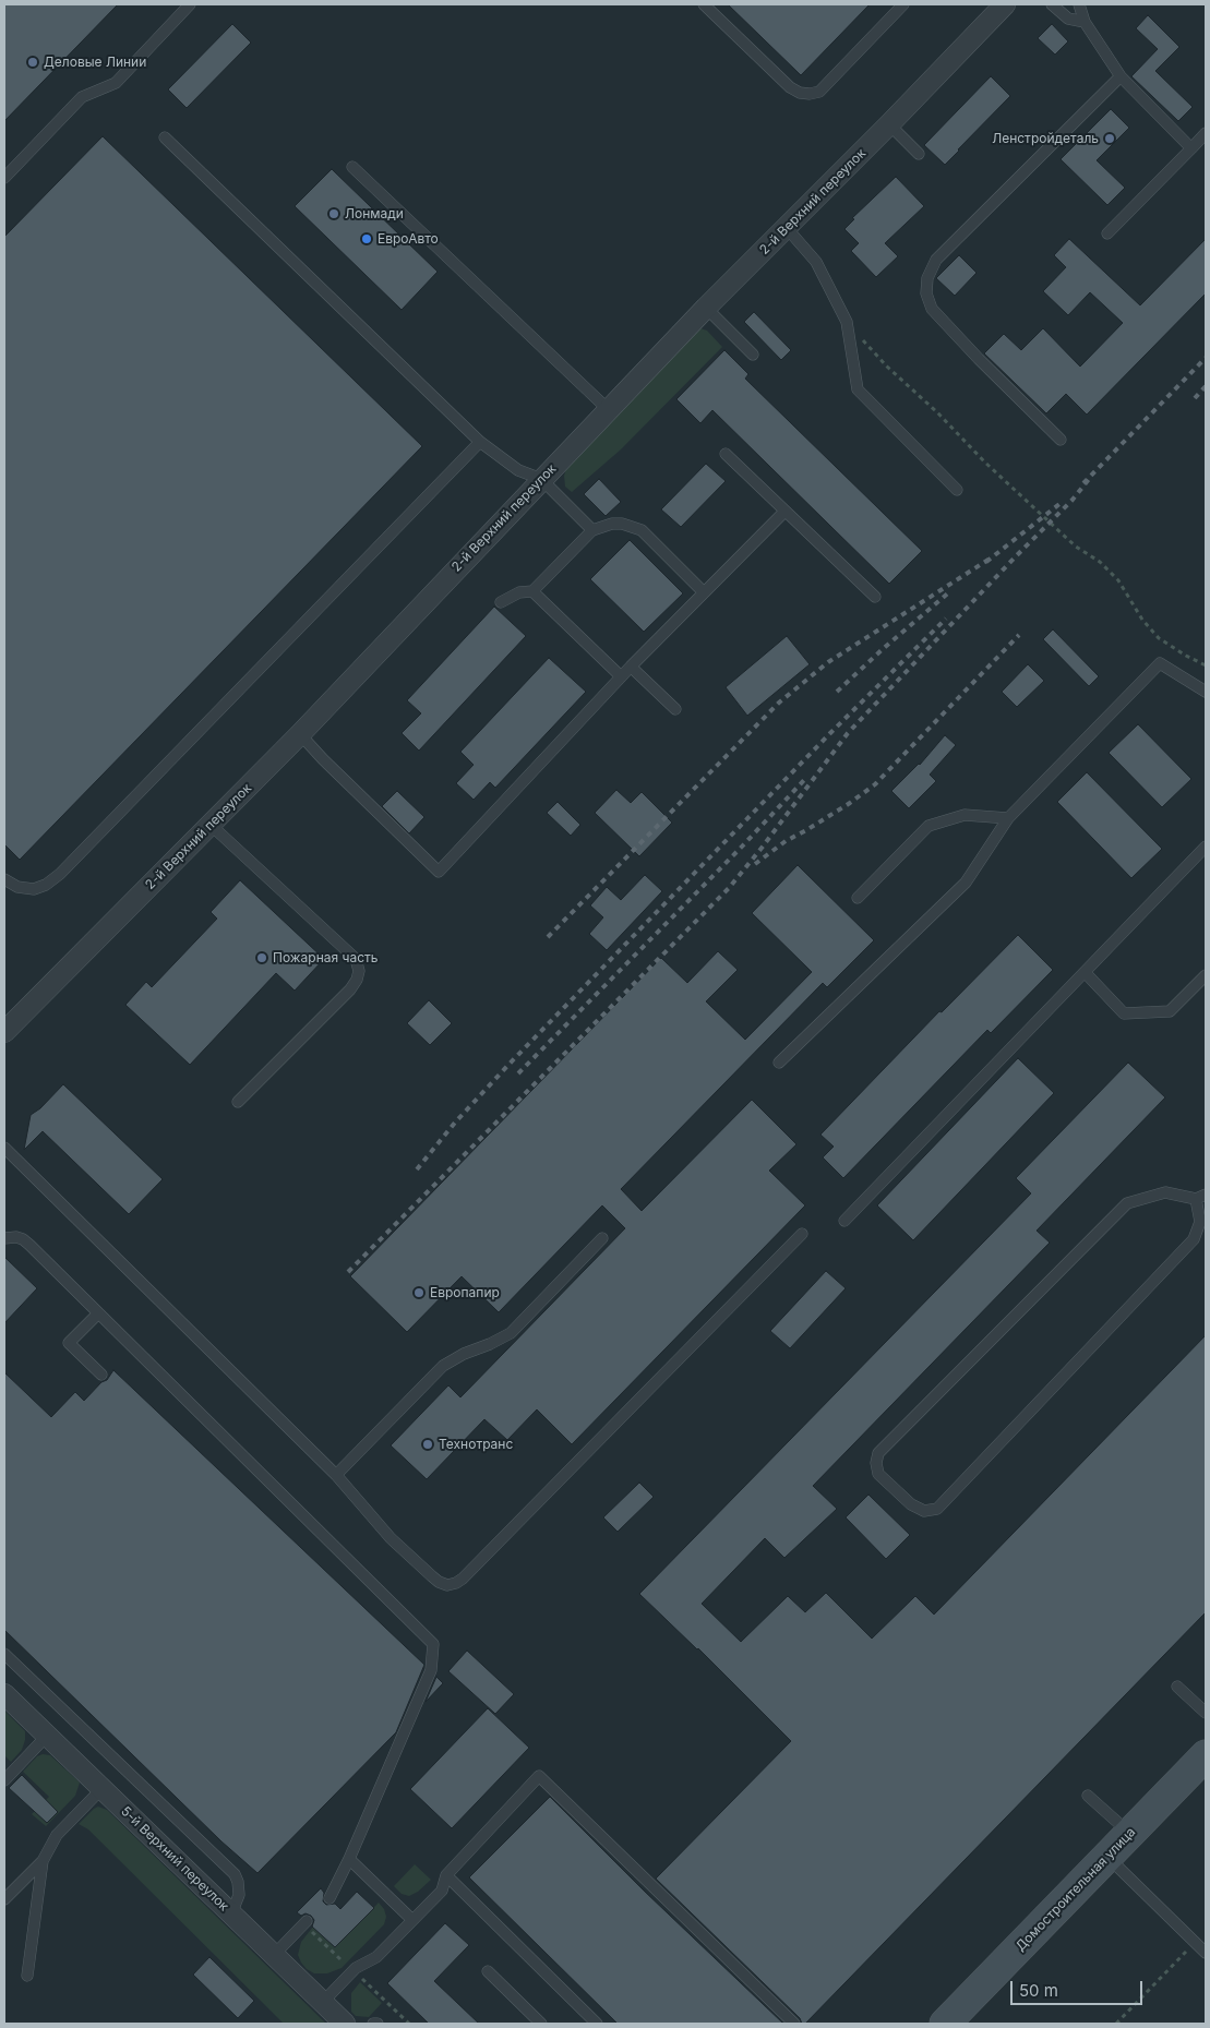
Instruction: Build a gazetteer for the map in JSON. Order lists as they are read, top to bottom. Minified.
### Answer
{"streets":{"street":["2-й Верхний переулок","5-й Верхний переулок","Домостроительная улица"]},"places":["Деловые Линии","Ленстройдеталь","Лонмади","ЕвроАвто","Пожарная часть","Европапир","Технотранс"],"scale_bar":"50 m"}
